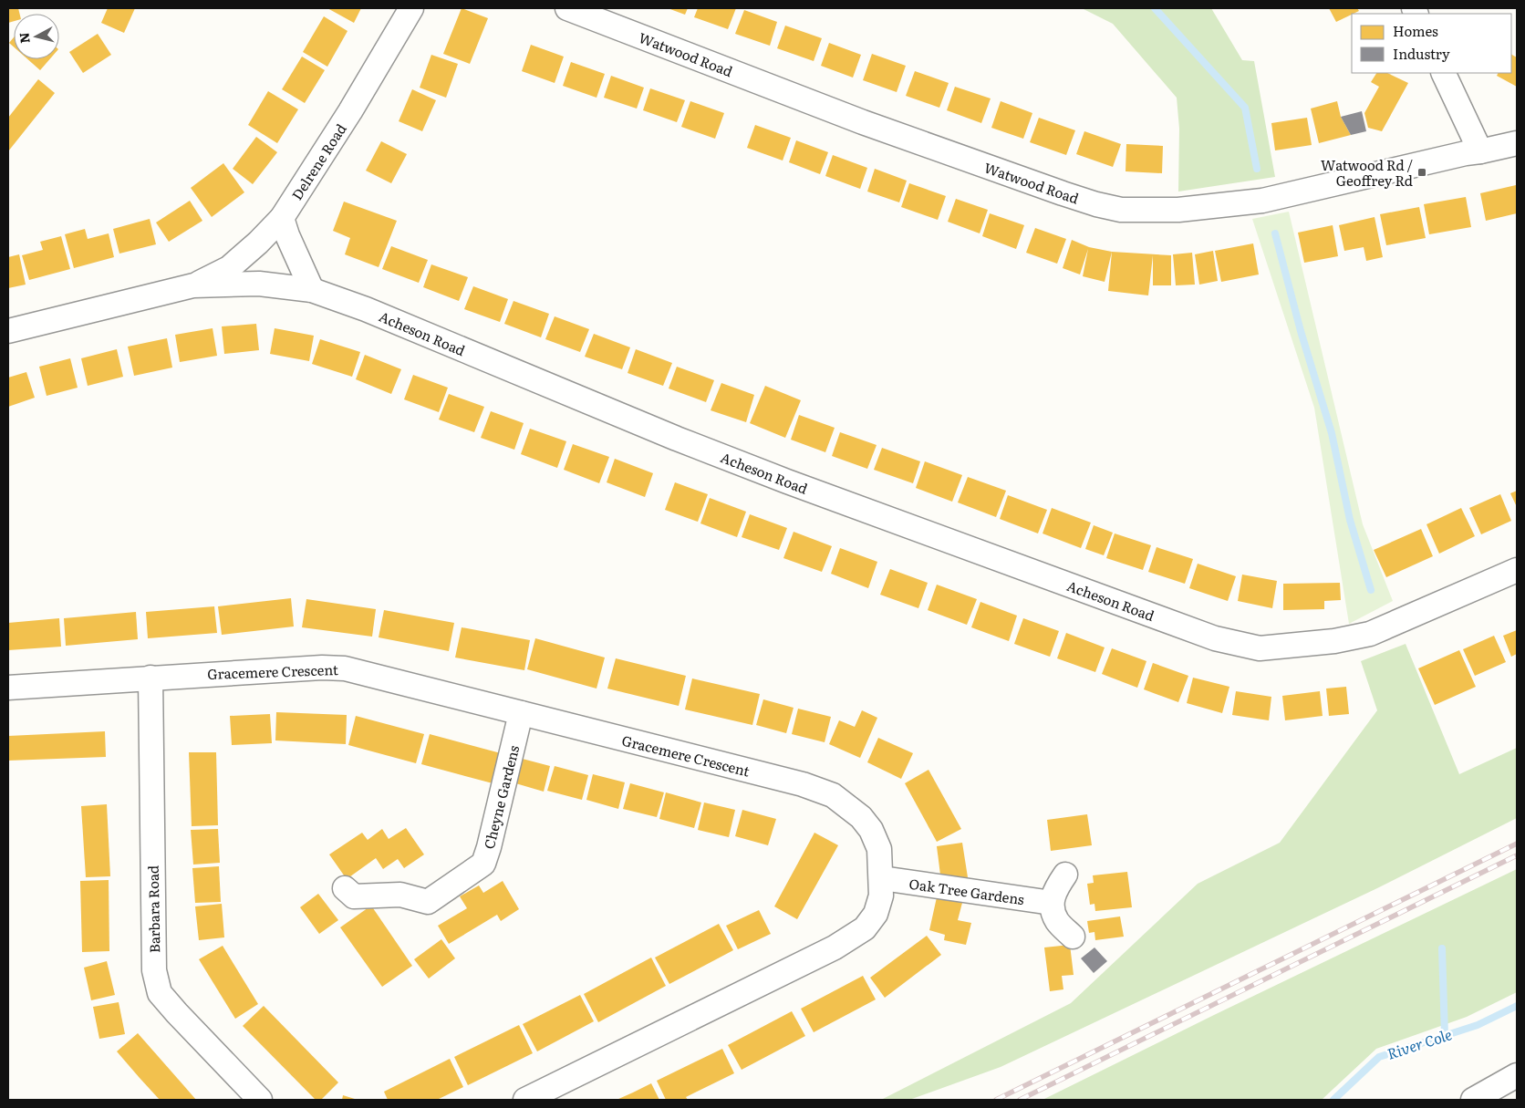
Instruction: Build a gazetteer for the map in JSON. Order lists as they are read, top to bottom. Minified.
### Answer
{"streets":{"street":["Watwood Road","Delrene Road","Acheson Road","Gracemere Crescent","Cheyne Gardens","Oak Tree Gardens","Barbara Road"]},"crossings":[["Delrene Road","Acheson Road"],["Gracemere Crescent","Cheyne Gardens"],["Gracemere Crescent","Oak Tree Gardens"],["Gracemere Crescent","Barbara Road"]],"water":["River Cole"],"places":{"transit":["Watwood Rd / Geoffrey Rd"]},"legend":["Homes","Industry"],"north":"left"}
